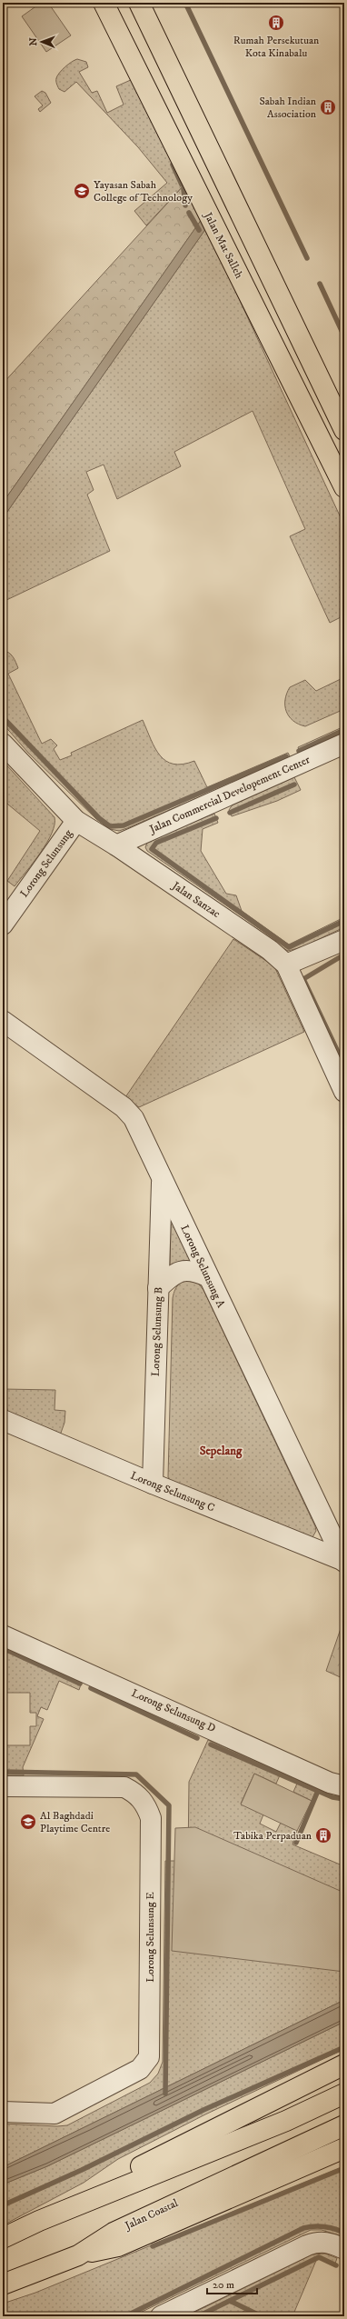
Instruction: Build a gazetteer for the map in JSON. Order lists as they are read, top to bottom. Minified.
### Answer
{"streets":{"main road":["Jalan Mat Salleh","Jalan Coastal"],"street":["Jalan Commercial Developement Center","Lorong Selunsung","Jalan Sanzac","Lorong Selunsung A","Lorong Selunsung B","Lorong Selunsung C","Lorong Selunsung D","Lorong Selunsung E"]},"crossings":[["Jalan Commercial Developement Center","Jalan Sanzac"],["Lorong Selunsung","Jalan Sanzac"],["Lorong Selunsung A","Lorong Selunsung B"],["Lorong Selunsung A","Lorong Selunsung C"],["Lorong Selunsung B","Lorong Selunsung C"]],"districts":["Sepelang"],"places":{"building":["Rumah Persekutuan Kota Kinabalu","Sabah Indian Association","Tabika Perpaduan"],"school or university":["Yayasan Sabah College of Technology","Al Baghdadi Playtime Centre"]},"scale_bar":"20 m","north":"left"}
